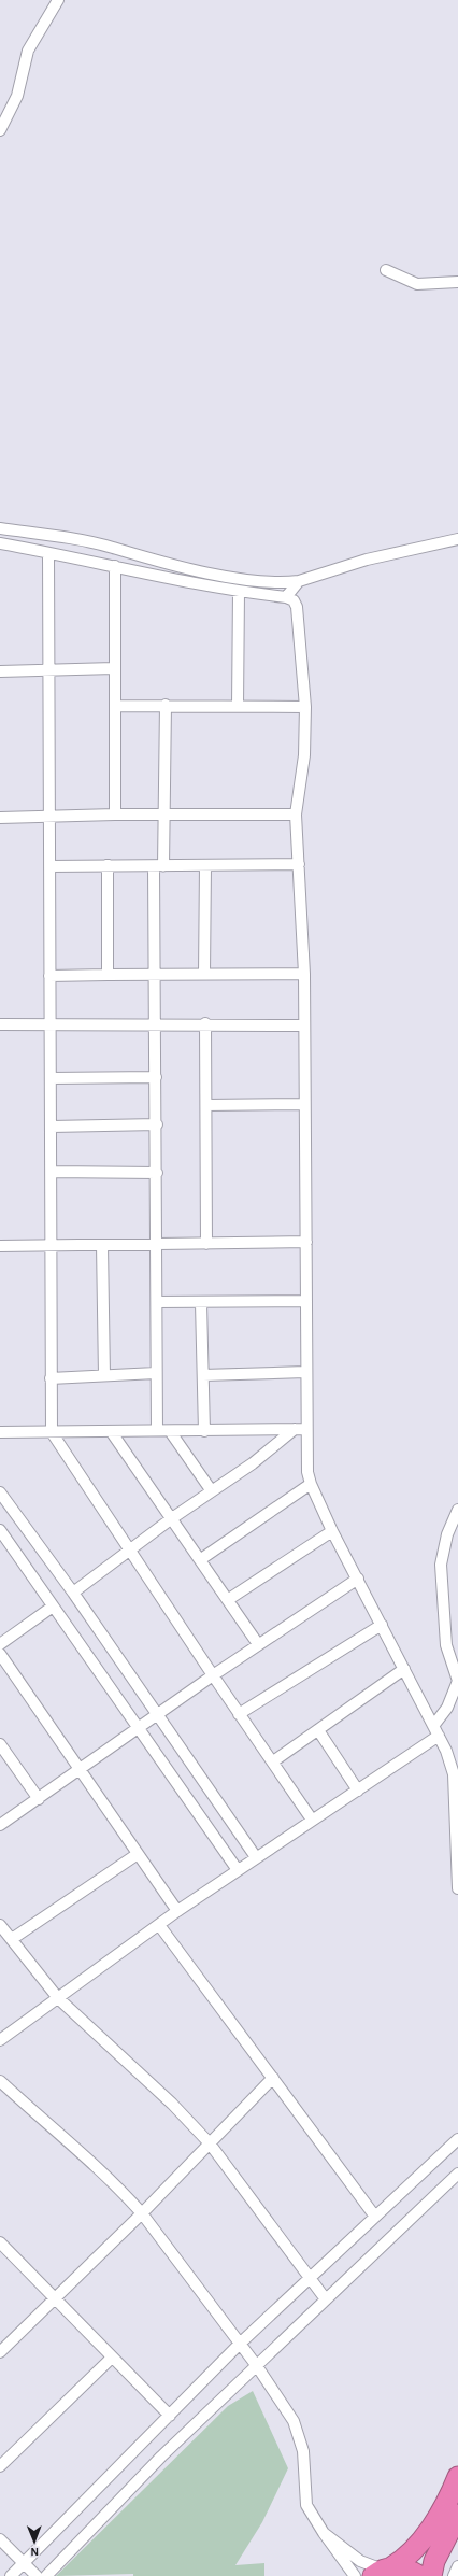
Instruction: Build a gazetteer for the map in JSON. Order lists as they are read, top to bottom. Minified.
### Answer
{"north":"bottom"}
